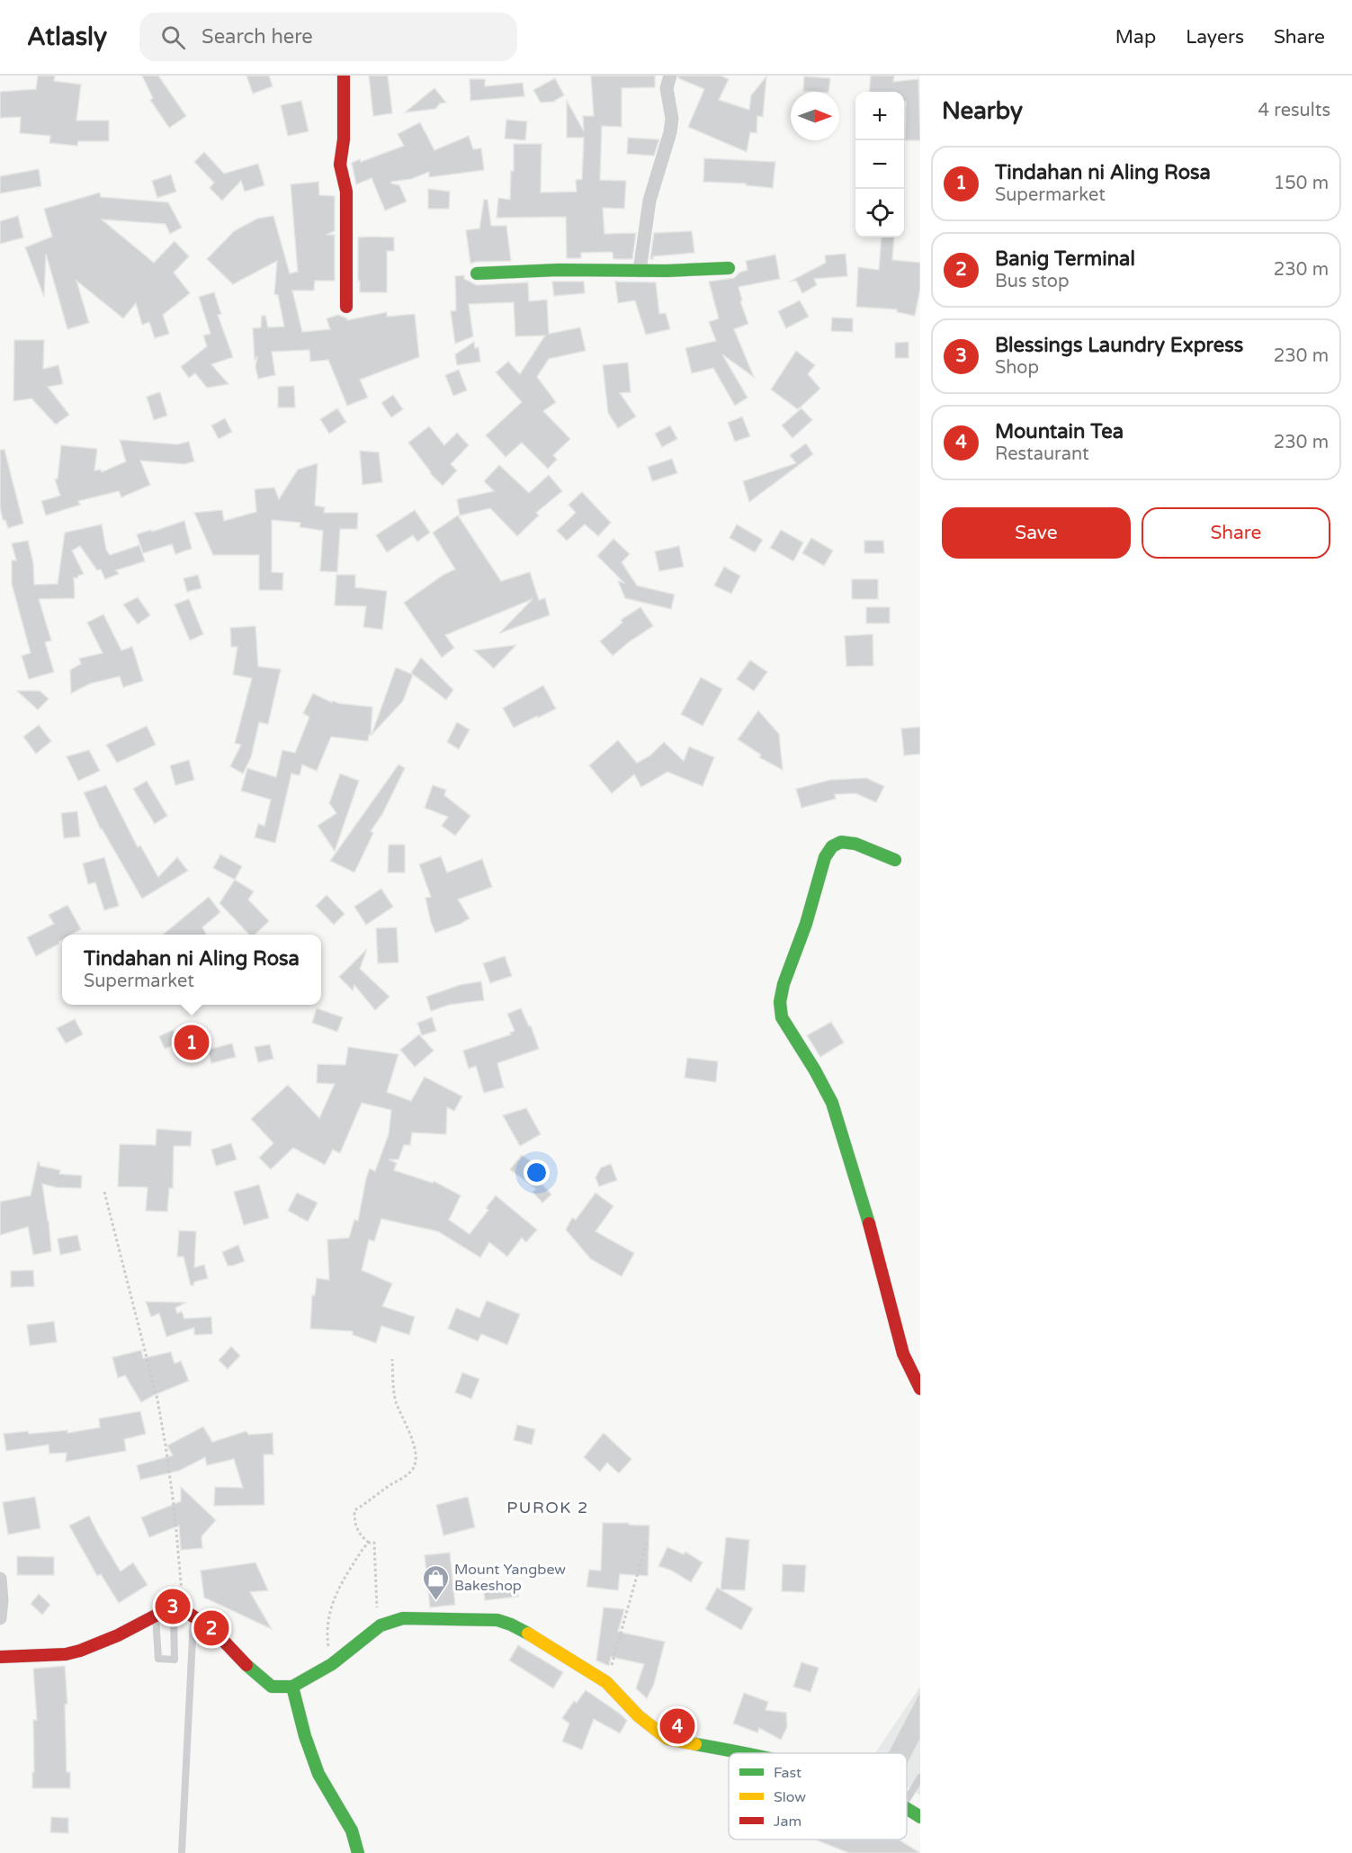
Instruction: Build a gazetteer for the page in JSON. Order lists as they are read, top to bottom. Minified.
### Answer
{"districts":["PUROK 2"],"places":{"shop":["Mount Yangbew Bakeshop"]},"legend":["Fast","Slow","Jam"],"north":"right","page":{"header":"Atlasly","search":"Search here","nav":["Map","Layers","Share"],"heading":["Nearby","4 results"],"map_buttons":["+","−"],"list":[{"mark":"1","name":"Tindahan ni Aling Rosa","note":"Supermarket","value":"150 m"},{"mark":"2","name":"Banig Terminal","note":"Bus stop","value":"230 m"},{"mark":"3","name":"Blessings Laundry Express","note":"Shop","value":"230 m"},{"mark":"4","name":"Mountain Tea","note":"Restaurant","value":"230 m"}],"buttons":["Save","Share"],"popup":["Tindahan ni Aling Rosa","Supermarket"],"pins":["1","3","2","4"]}}
